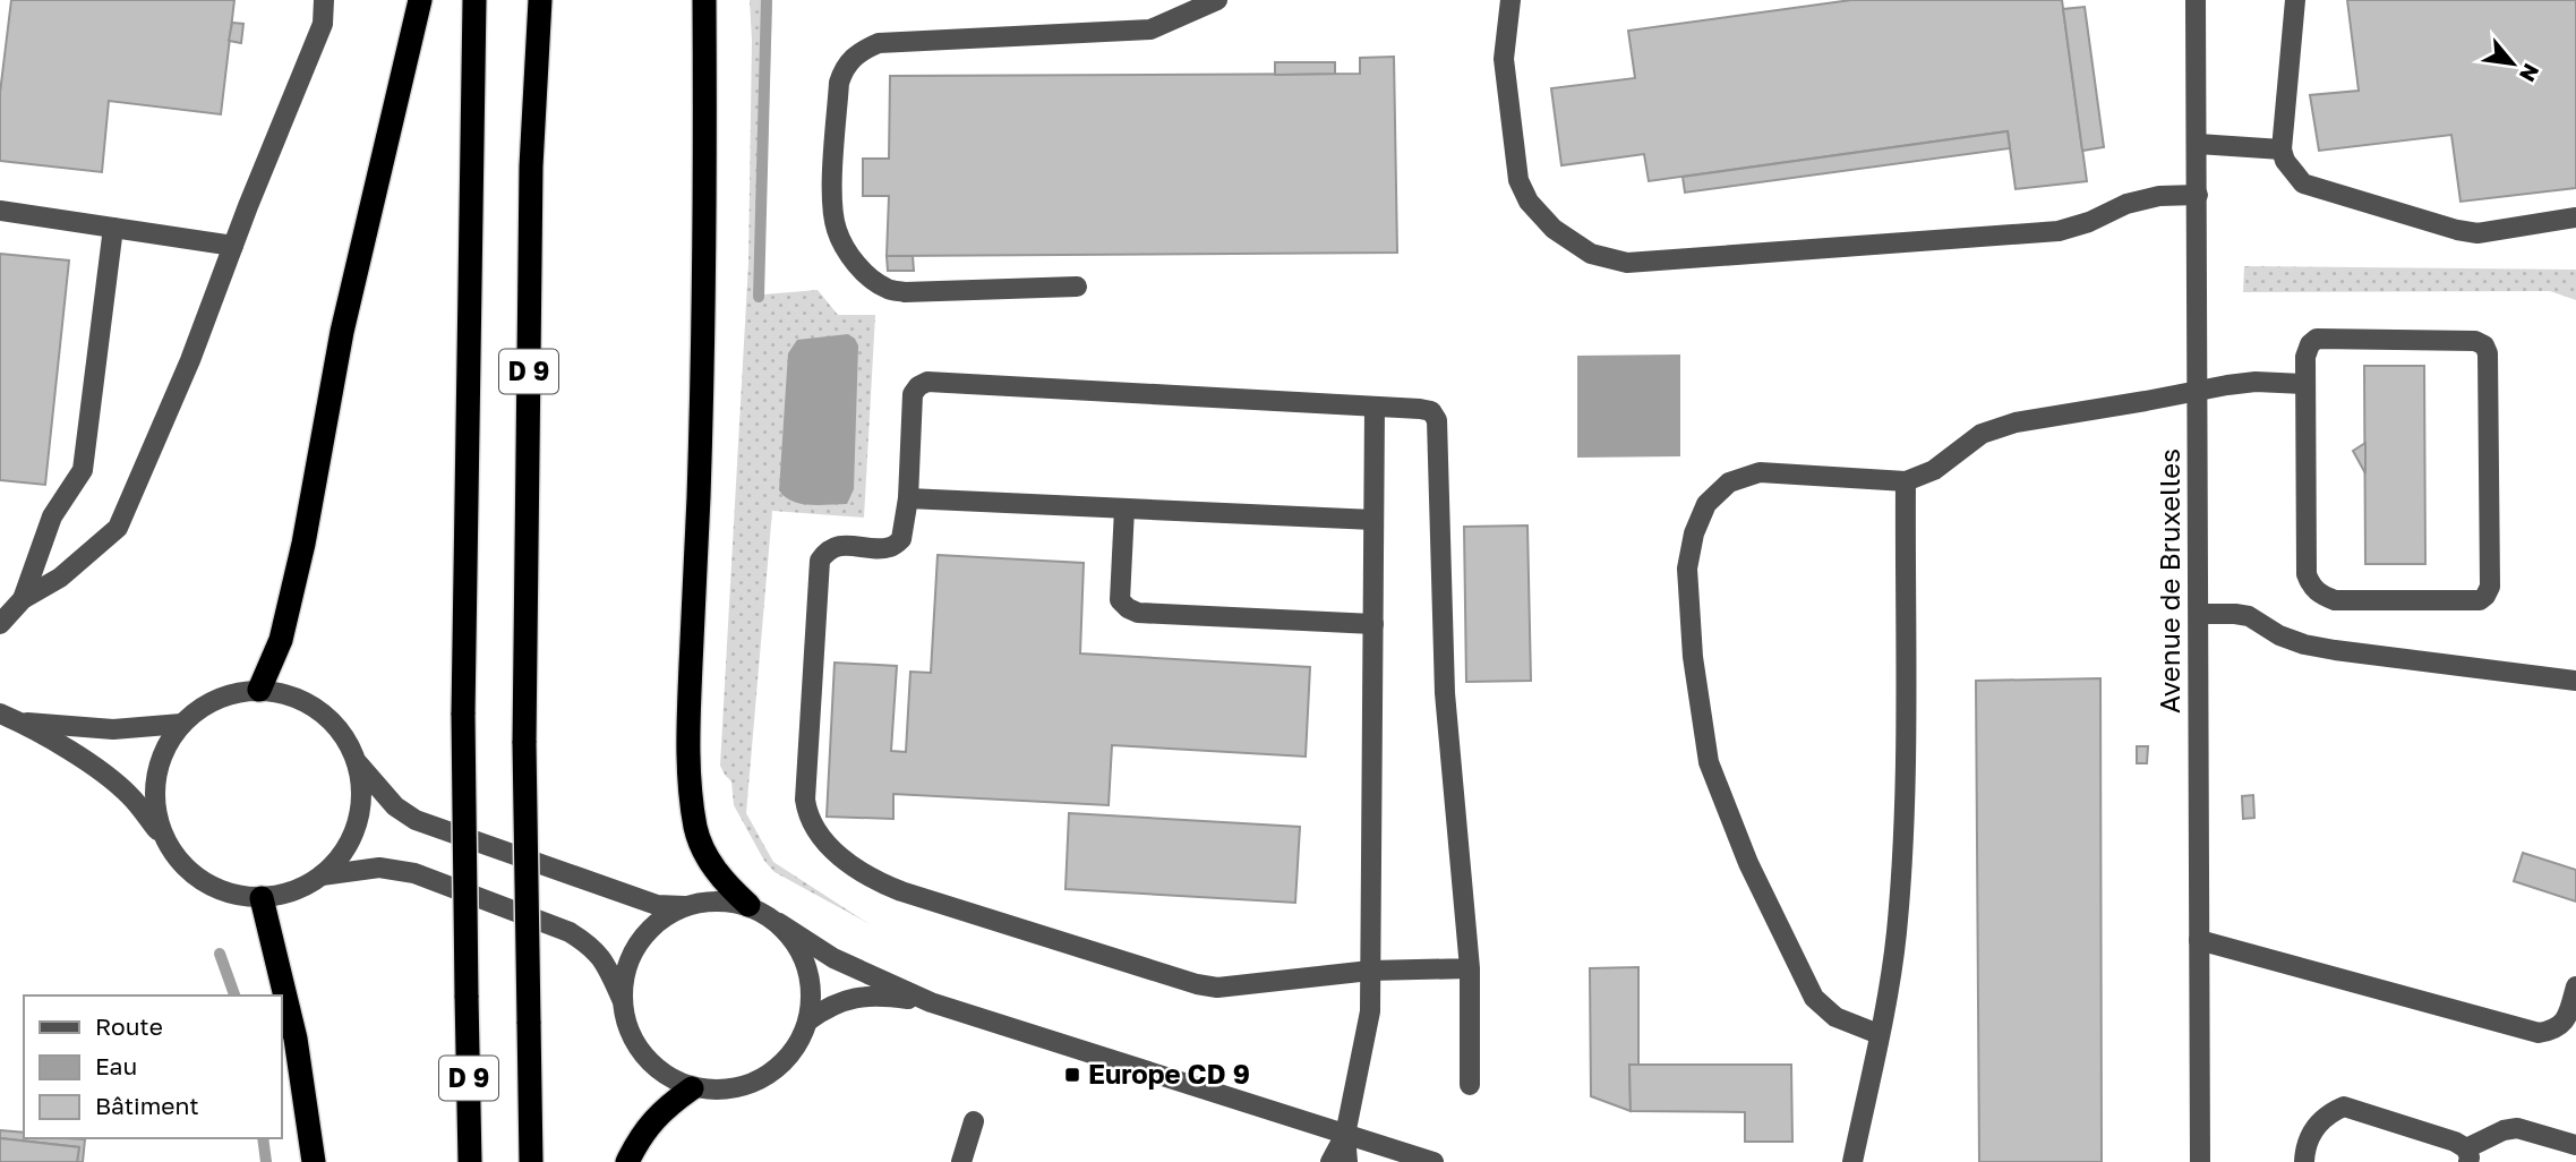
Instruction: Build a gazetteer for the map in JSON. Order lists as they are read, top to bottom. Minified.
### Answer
{"streets":{"highway":["D 9"],"street":["Avenue de Bruxelles"]},"places":{"transit":["Europe CD 9"]},"legend":["Route","Eau","Bâtiment"],"north":"bottom right"}
